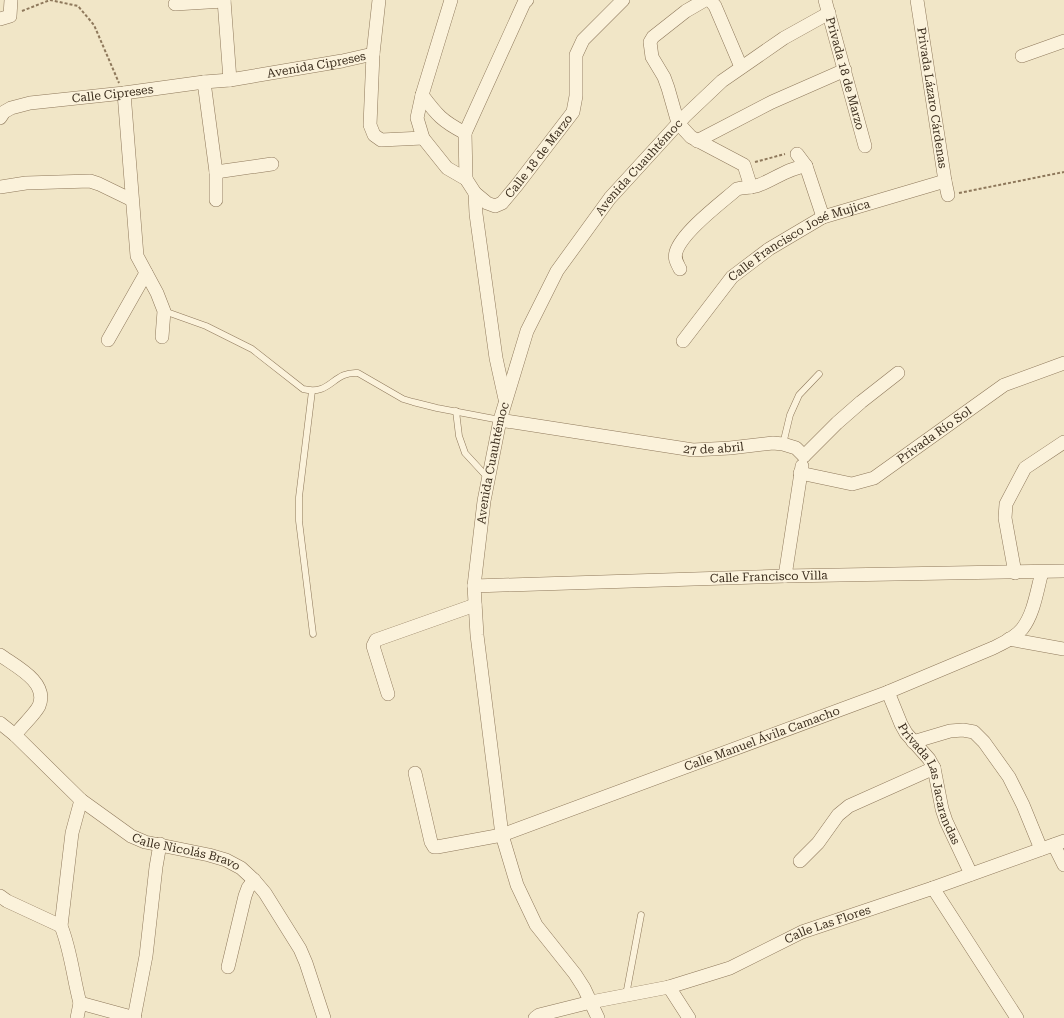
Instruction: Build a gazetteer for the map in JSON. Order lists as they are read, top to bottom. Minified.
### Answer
{"streets":{"street":["Avenida Cipreses","Privada 18 de Marzo","Calle Cipreses","Privada Lázaro Cárdenas","Calle 18 de Marzo","Avenida Cuauhtémoc","Calle Francisco José Mujica","Privada Río Sol","27 de abril","Calle Francisco Villa","Calle Manuel Ávila Camacho","Privada Las Jacarandas","Calle Nicolás Bravo","Calle Las Flores"]},"crossings":[["Avenida Cipreses","Calle Cipreses"],["Privada 18 de Marzo","Avenida Cuauhtémoc"],["Privada Lázaro Cárdenas","Calle Francisco José Mujica"],["Avenida Cuauhtémoc","27 de abril"],["Avenida Cuauhtémoc","Calle Francisco Villa"],["Avenida Cuauhtémoc","Calle Manuel Ávila Camacho"],["Avenida Cuauhtémoc","Calle Las Flores"],["Calle Francisco Villa","Calle Manuel Ávila Camacho"],["Calle Manuel Ávila Camacho","Privada Las Jacarandas"],["Privada Las Jacarandas","Calle Las Flores"]]}
